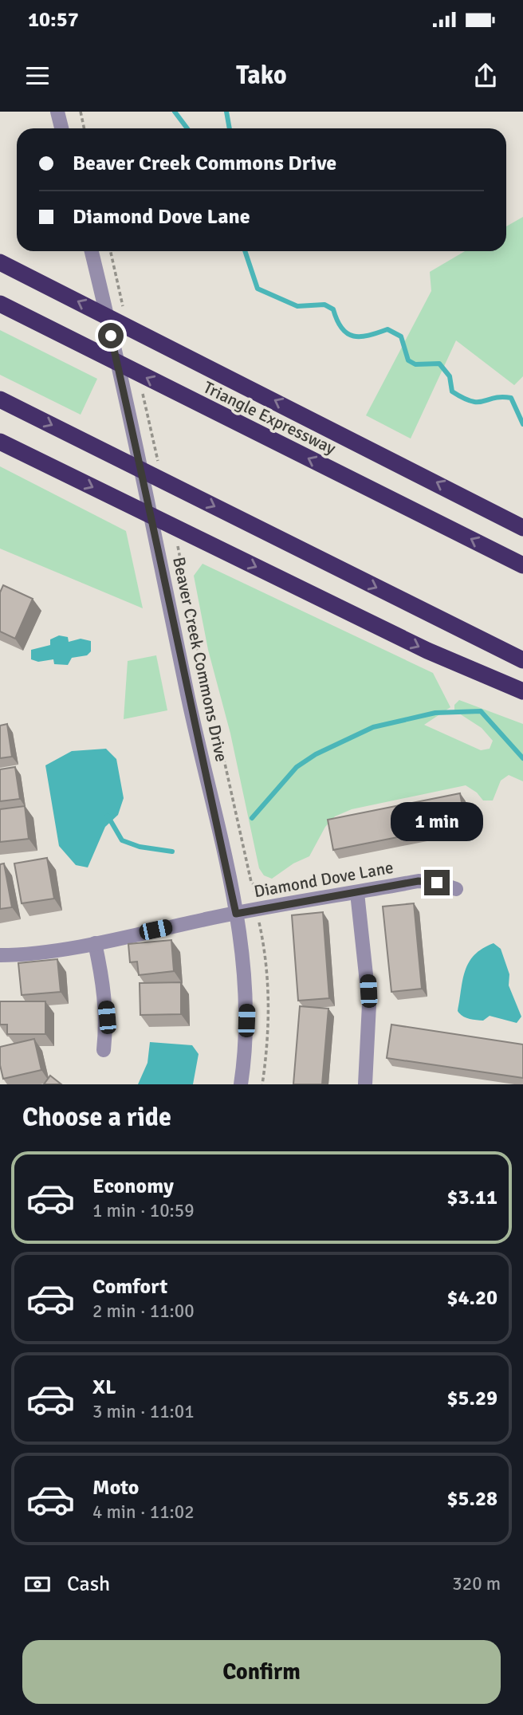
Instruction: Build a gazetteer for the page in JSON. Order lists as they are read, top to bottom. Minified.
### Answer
{"streets":{"highway":["Triangle Expressway"],"street":["Beaver Creek Commons Drive","Diamond Dove Lane"]},"crossings":[["Beaver Creek Commons Drive","Diamond Dove Lane"]],"page":{"status":"10:57","header":"Tako","banner":["Beaver Creek Commons Drive","Diamond Dove Lane"],"bubble":"1 min","heading":"Choose a ride","list":[{"name":"Economy","note":"1 min · 10:59","value":"$3.11"},{"name":"Comfort","note":"2 min · 11:00","value":"$4.20"},{"name":"XL","note":"3 min · 11:01","value":"$5.29"},{"name":"Moto","note":"4 min · 11:02","value":"$5.28"}],"pay":["Cash","320 m"],"buttons":"Confirm"}}
